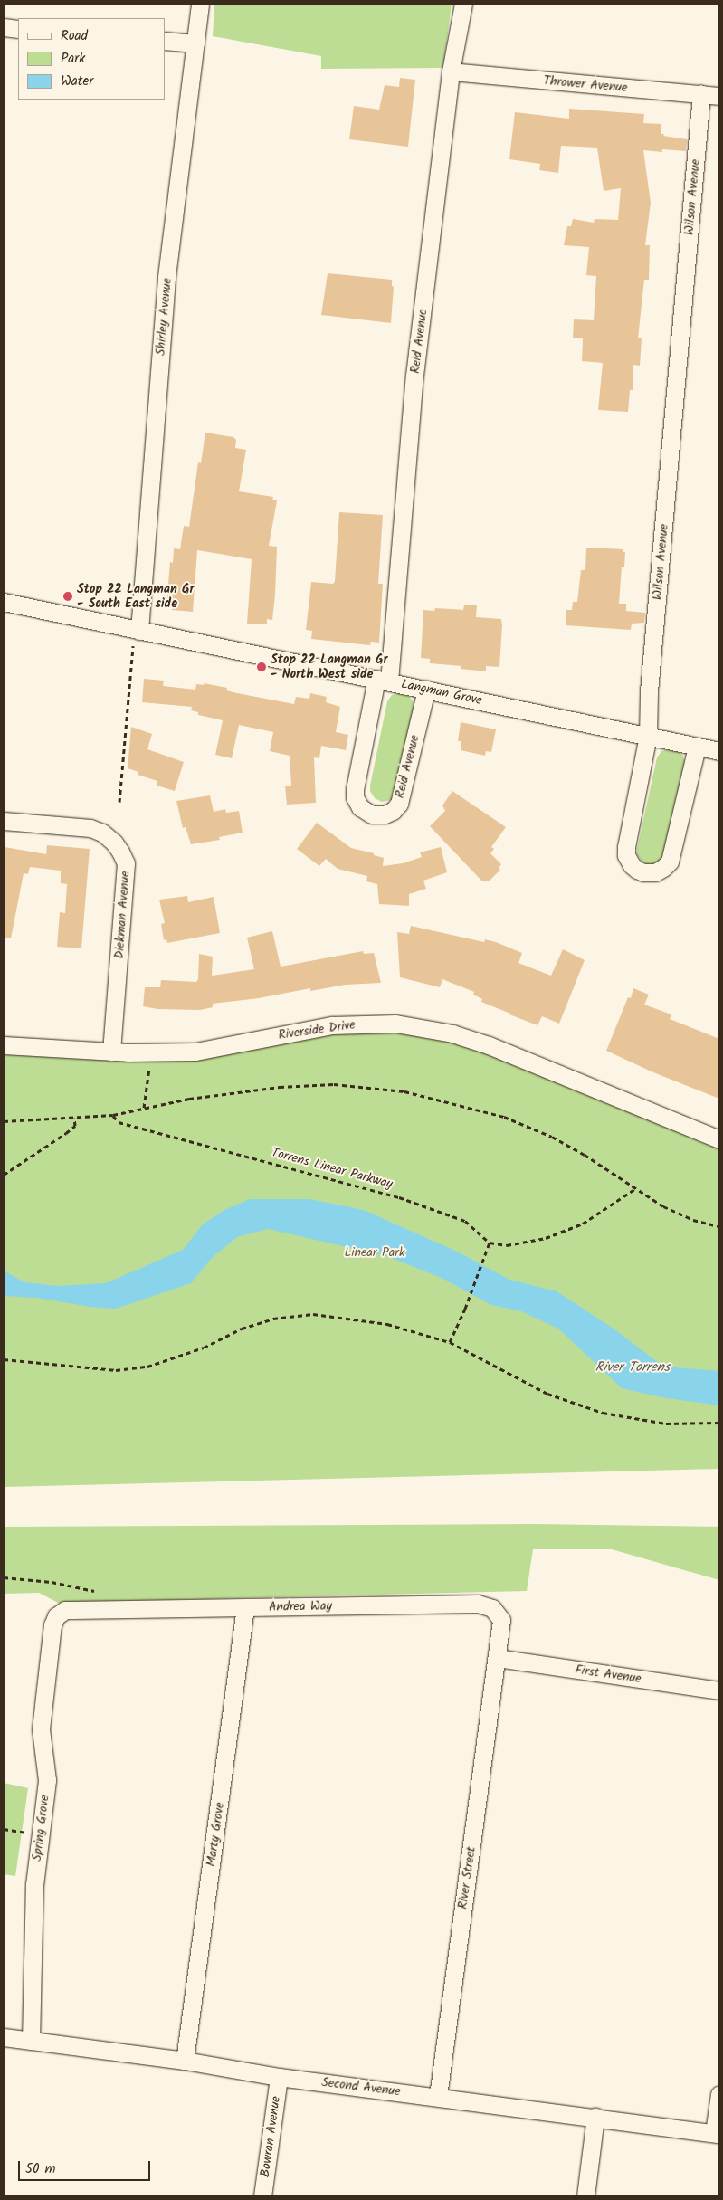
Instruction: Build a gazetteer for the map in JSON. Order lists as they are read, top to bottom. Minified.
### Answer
{"streets":{"street":["Thrower Avenue","Wilson Avenue","Shirley Avenue","Reid Avenue","Langman Grove","Diekman Avenue","Riverside Drive","Andrea Way","First Avenue","Spring Grove","Marty Grove","River Street","Second Avenue","Bowran Avenue"],"path":["Torrens Linear Parkway"]},"crossings":[["Thrower Avenue","Wilson Avenue"],["Thrower Avenue","Reid Avenue"],["Wilson Avenue","Langman Grove"],["Shirley Avenue","Langman Grove"],["Reid Avenue","Langman Grove"],["Diekman Avenue","Riverside Drive"],["Andrea Way","First Avenue"],["Andrea Way","Spring Grove"],["Andrea Way","Marty Grove"],["Andrea Way","River Street"],["First Avenue","River Street"],["Spring Grove","Second Avenue"],["Marty Grove","Second Avenue"],["River Street","Second Avenue"],["Second Avenue","Bowran Avenue"]],"water":["River Torrens"],"parks":["Linear Park"],"places":["Stop 22 Langman Gr - South East side","Stop 22 Langman Gr - North West side"],"legend":["Road","Park","Water"],"scale_bar":"50 m"}
